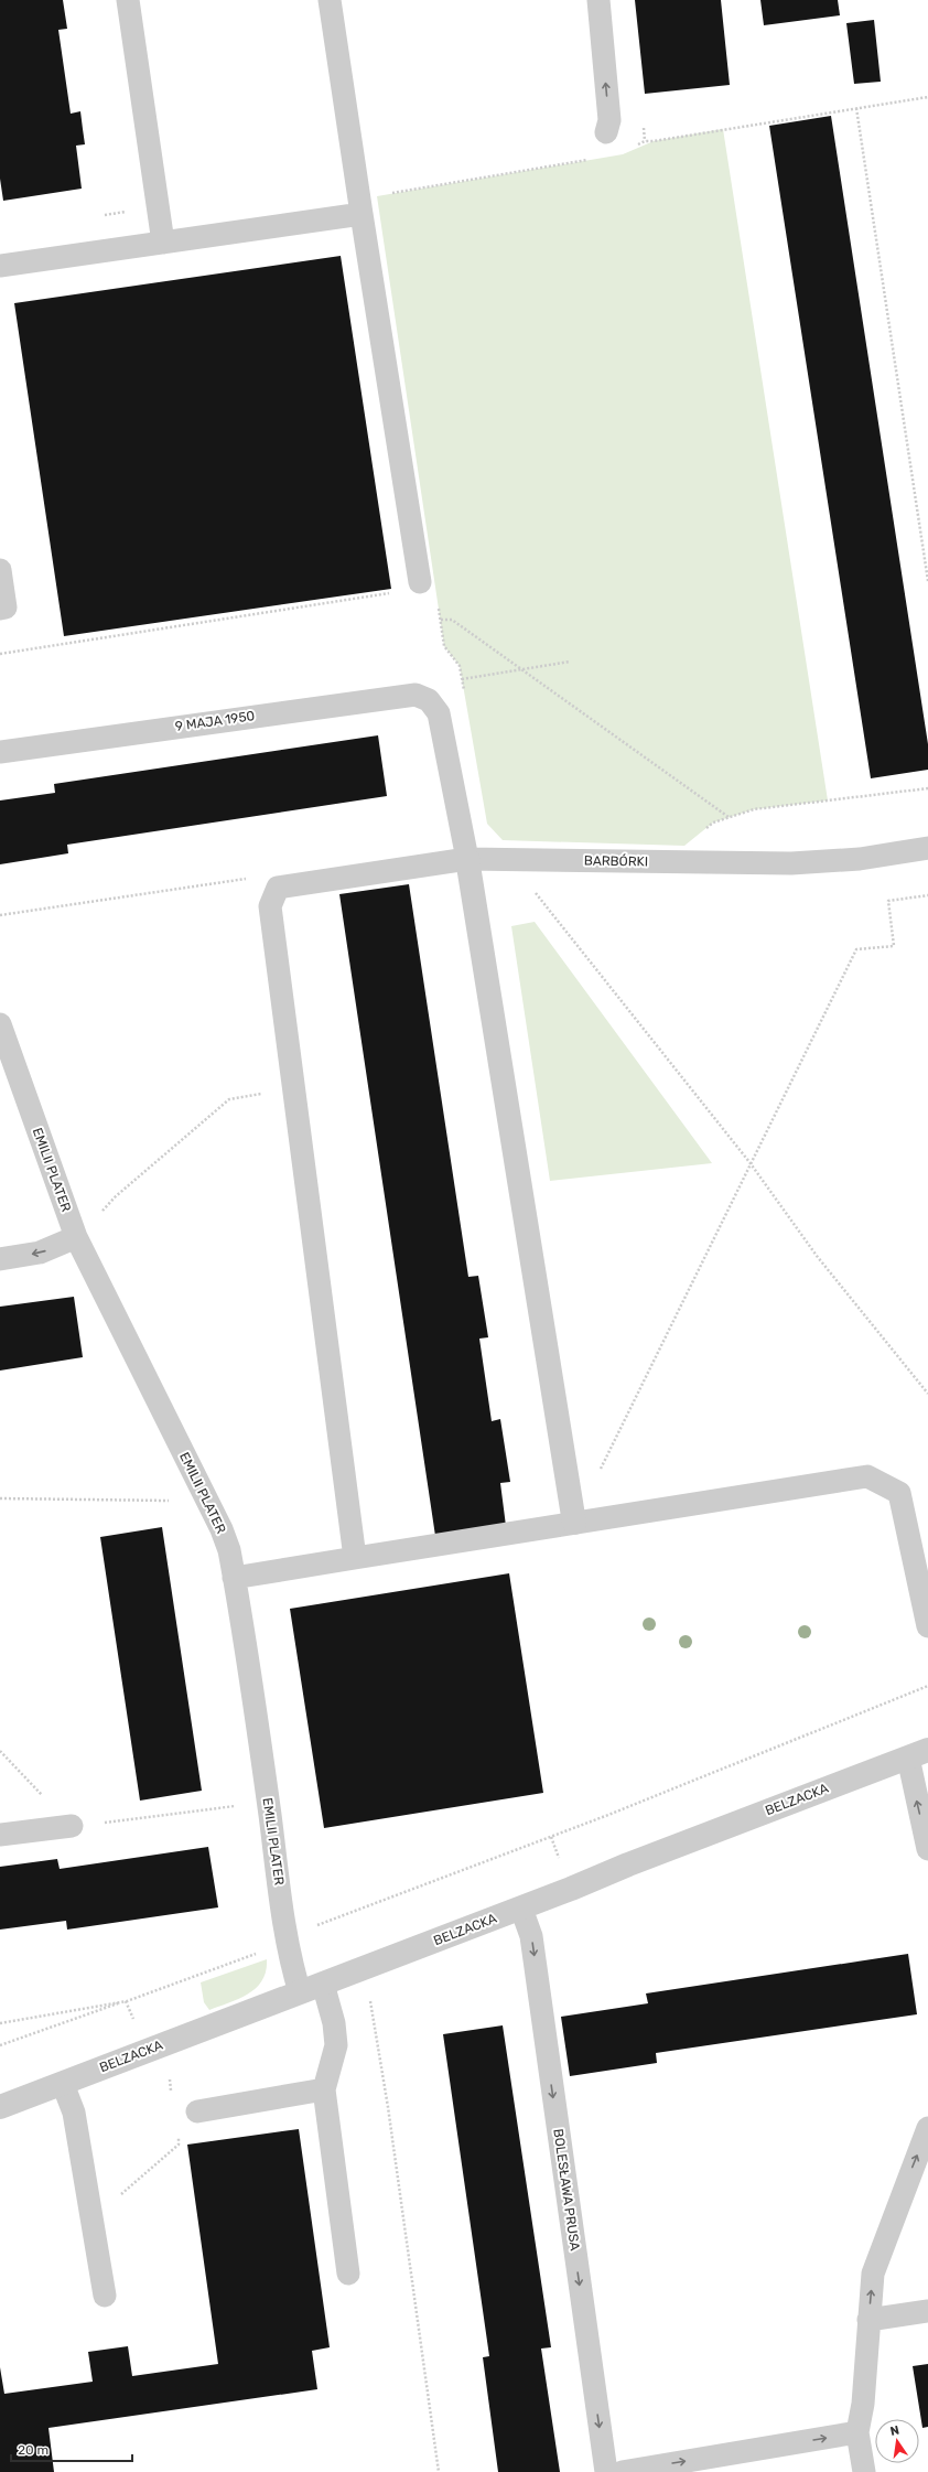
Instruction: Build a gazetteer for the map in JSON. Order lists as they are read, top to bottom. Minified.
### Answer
{"streets":{"street":["BELZACKA"],"lane":["9 MAJA 1950","BARBÓRKI","EMILII PLATER","BOLESŁAWA PRUSA"]},"crossings":[["9 MAJA 1950","BARBÓRKI"],["EMILII PLATER","BELZACKA"],["BELZACKA","BOLESŁAWA PRUSA"]],"one_way":["BOLESŁAWA PRUSA"],"scale_bar":"20 m","north":"top"}
